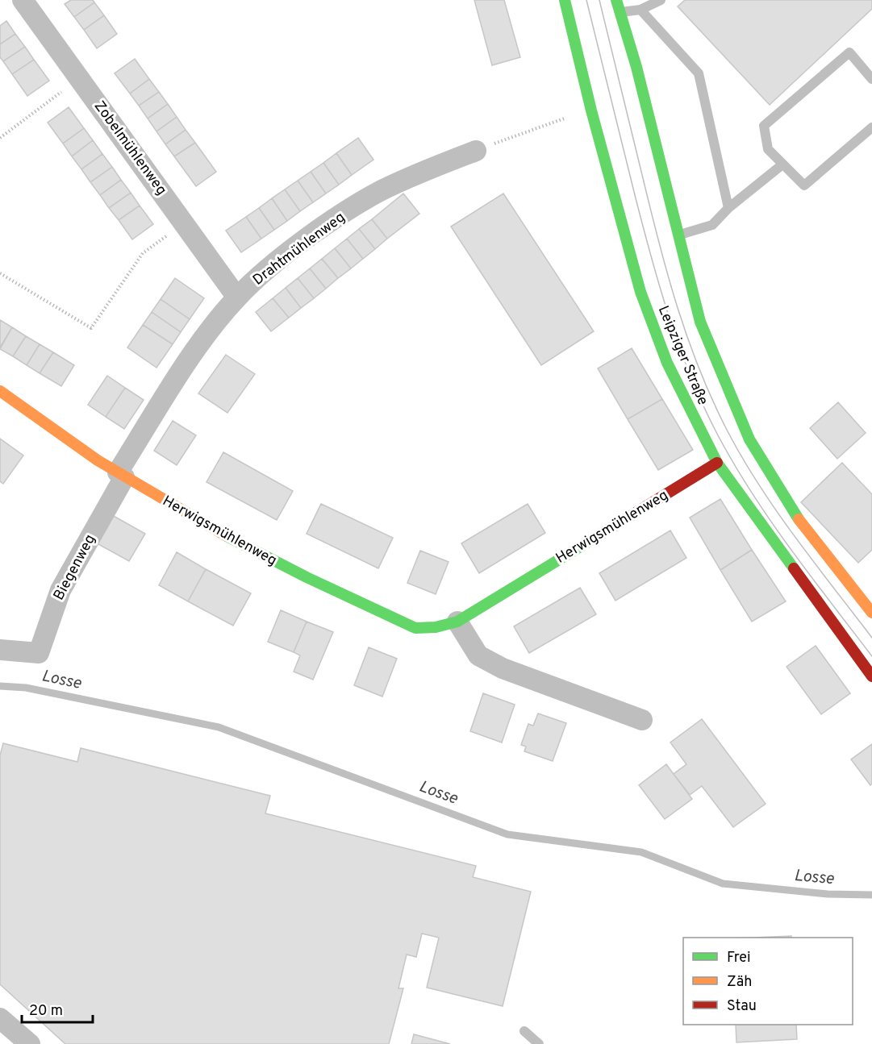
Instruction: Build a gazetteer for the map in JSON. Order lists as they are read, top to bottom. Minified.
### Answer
{"streets":{"main road":["Leipziger Straße","Herwigsmühlenweg"],"street":["Zobelmühlenweg","Drahtmühlenweg","Biegenweg"]},"crossings":[["Zobelmühlenweg","Drahtmühlenweg"],["Drahtmühlenweg","Herwigsmühlenweg"],["Drahtmühlenweg","Biegenweg"],["Leipziger Straße","Herwigsmühlenweg"],["Herwigsmühlenweg","Biegenweg"]],"water":["Losse"],"legend":["Frei","Zäh","Stau"],"scale_bar":"20 m"}
